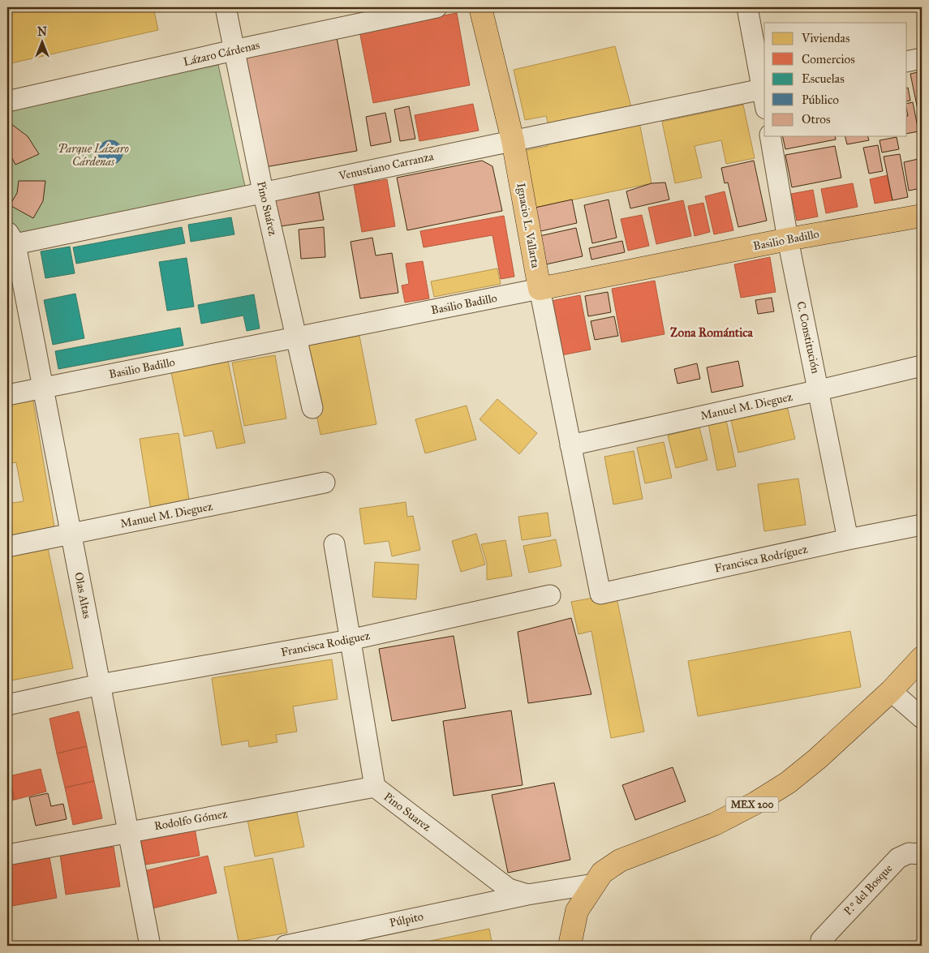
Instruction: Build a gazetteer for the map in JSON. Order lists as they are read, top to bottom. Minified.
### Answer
{"streets":{"main road":["Ignacio L. Vallarta","Basilio Badillo","MEX 200"],"street":["Lázaro Cárdenas","Venustiano Carranza","Pino Suárez","C. Constitución","Manuel M. Dieguez","Francisca Rodríguez","Olas Altas","Francisca Rodiguez","Pino Suarez","Rodolfo Gómez","P.º del Bosque","Púlpito"]},"crossings":[["Lázaro Cárdenas","Pino Suárez"],["Venustiano Carranza","Pino Suárez"],["Venustiano Carranza","Ignacio L. Vallarta"],["Venustiano Carranza","Olas Altas"],["Pino Suárez","Basilio Badillo"],["Ignacio L. Vallarta","Basilio Badillo"],["Ignacio L. Vallarta","Manuel M. Dieguez"],["Ignacio L. Vallarta","Francisca Rodríguez"],["Basilio Badillo","C. Constitución"],["Basilio Badillo","Olas Altas"],["C. Constitución","Manuel M. Dieguez"],["C. Constitución","Francisca Rodríguez"],["Manuel M. Dieguez","Olas Altas"],["Olas Altas","Francisca Rodiguez"],["Olas Altas","Rodolfo Gómez"],["Francisca Rodiguez","Pino Suarez"],["MEX 200","Pino Suarez"],["Pino Suarez","Rodolfo Gómez"],["Pino Suarez","Púlpito"]],"districts":["Zona Romántica"],"parks":["Parque Lázaro Cárdenas"],"legend":["Viviendas","Comercios","Escuelas","Público","Otros"],"north":"top"}
